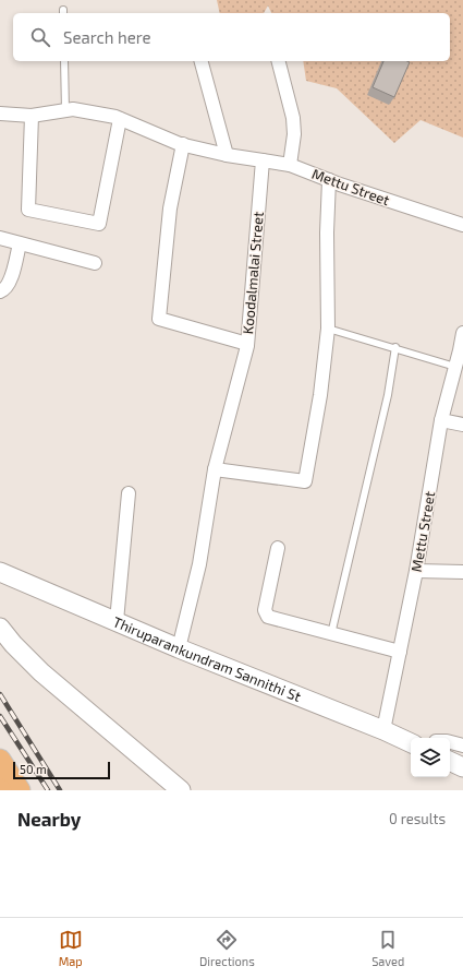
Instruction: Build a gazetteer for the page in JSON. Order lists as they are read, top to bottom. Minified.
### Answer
{"streets":{"street":["Mettu Street","Koodalmalai Street","Thiruparankundram Sannithi St"]},"crossings":[["Mettu Street","Koodalmalai Street"],["Mettu Street","Thiruparankundram Sannithi St"],["Koodalmalai Street","Thiruparankundram Sannithi St"]],"scale_bar":"50 m","page":{"search":"Search here","scale":"50 m","heading":["Nearby","0 results"],"nav":["Map","Directions","Saved"]}}
